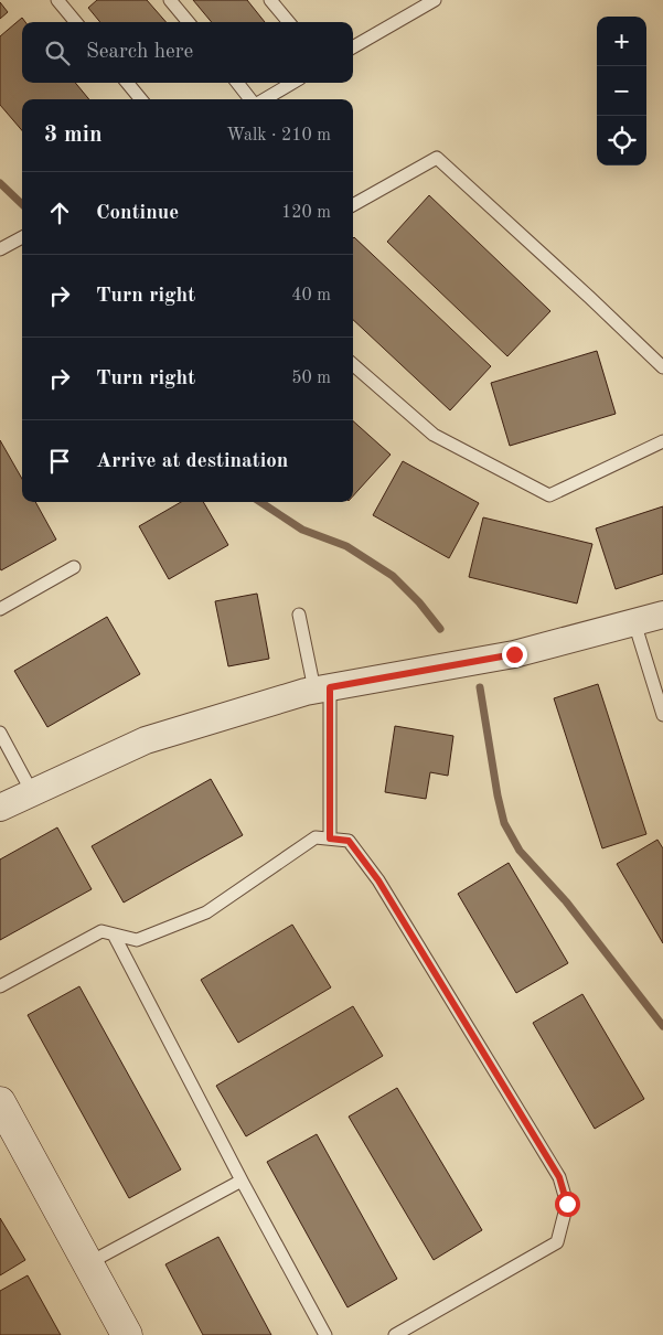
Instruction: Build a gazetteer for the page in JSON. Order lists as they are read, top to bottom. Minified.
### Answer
{"page":{"map_buttons":["+","−"],"search":"Search here","heading":["3 min","Walk · 210 m"],"list":[["Continue","120 m"],["Turn right","40 m"],["Turn right","50 m"],"Arrive at destination"]}}
